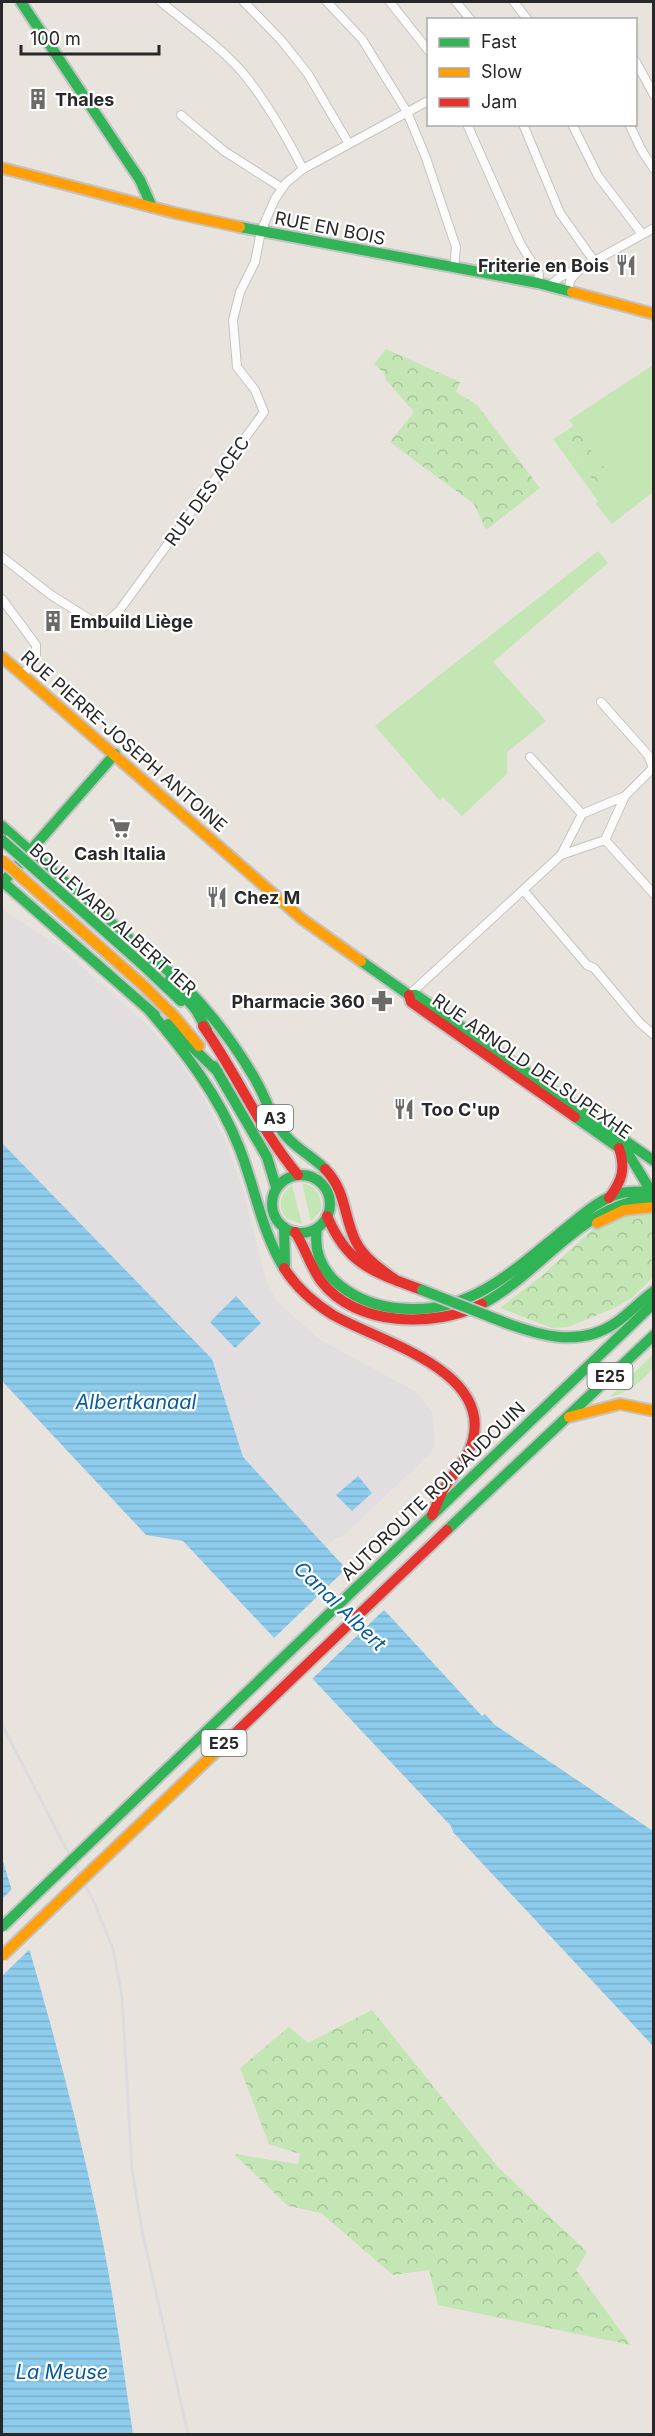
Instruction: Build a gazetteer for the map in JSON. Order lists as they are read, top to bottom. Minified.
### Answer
{"streets":{"main road":["RUE EN BOIS","RUE PIERRE-JOSEPH ANTOINE","BOULEVARD ALBERT 1ER","RUE ARNOLD DELSUPEXHE","A3","E25","AUTOROUTE ROI BAUDOUIN"],"street":["RUE DES ACEC"]},"crossings":[["RUE EN BOIS","RUE DES ACEC"],["RUE PIERRE-JOSEPH ANTOINE","RUE ARNOLD DELSUPEXHE"],["BOULEVARD ALBERT 1ER","A3"],["A3","AUTOROUTE ROI BAUDOUIN"]],"water":["Albertkanaal","Canal Albert","La Meuse"],"places":{"building":["Thales","Embuild Liège"],"restaurant":["Friterie en Bois","Chez M","Too C'up"],"supermarket":["Cash Italia"],"pharmacy":["Pharmacie 360"]},"legend":["Fast","Slow","Jam"],"scale_bar":"100 m"}
